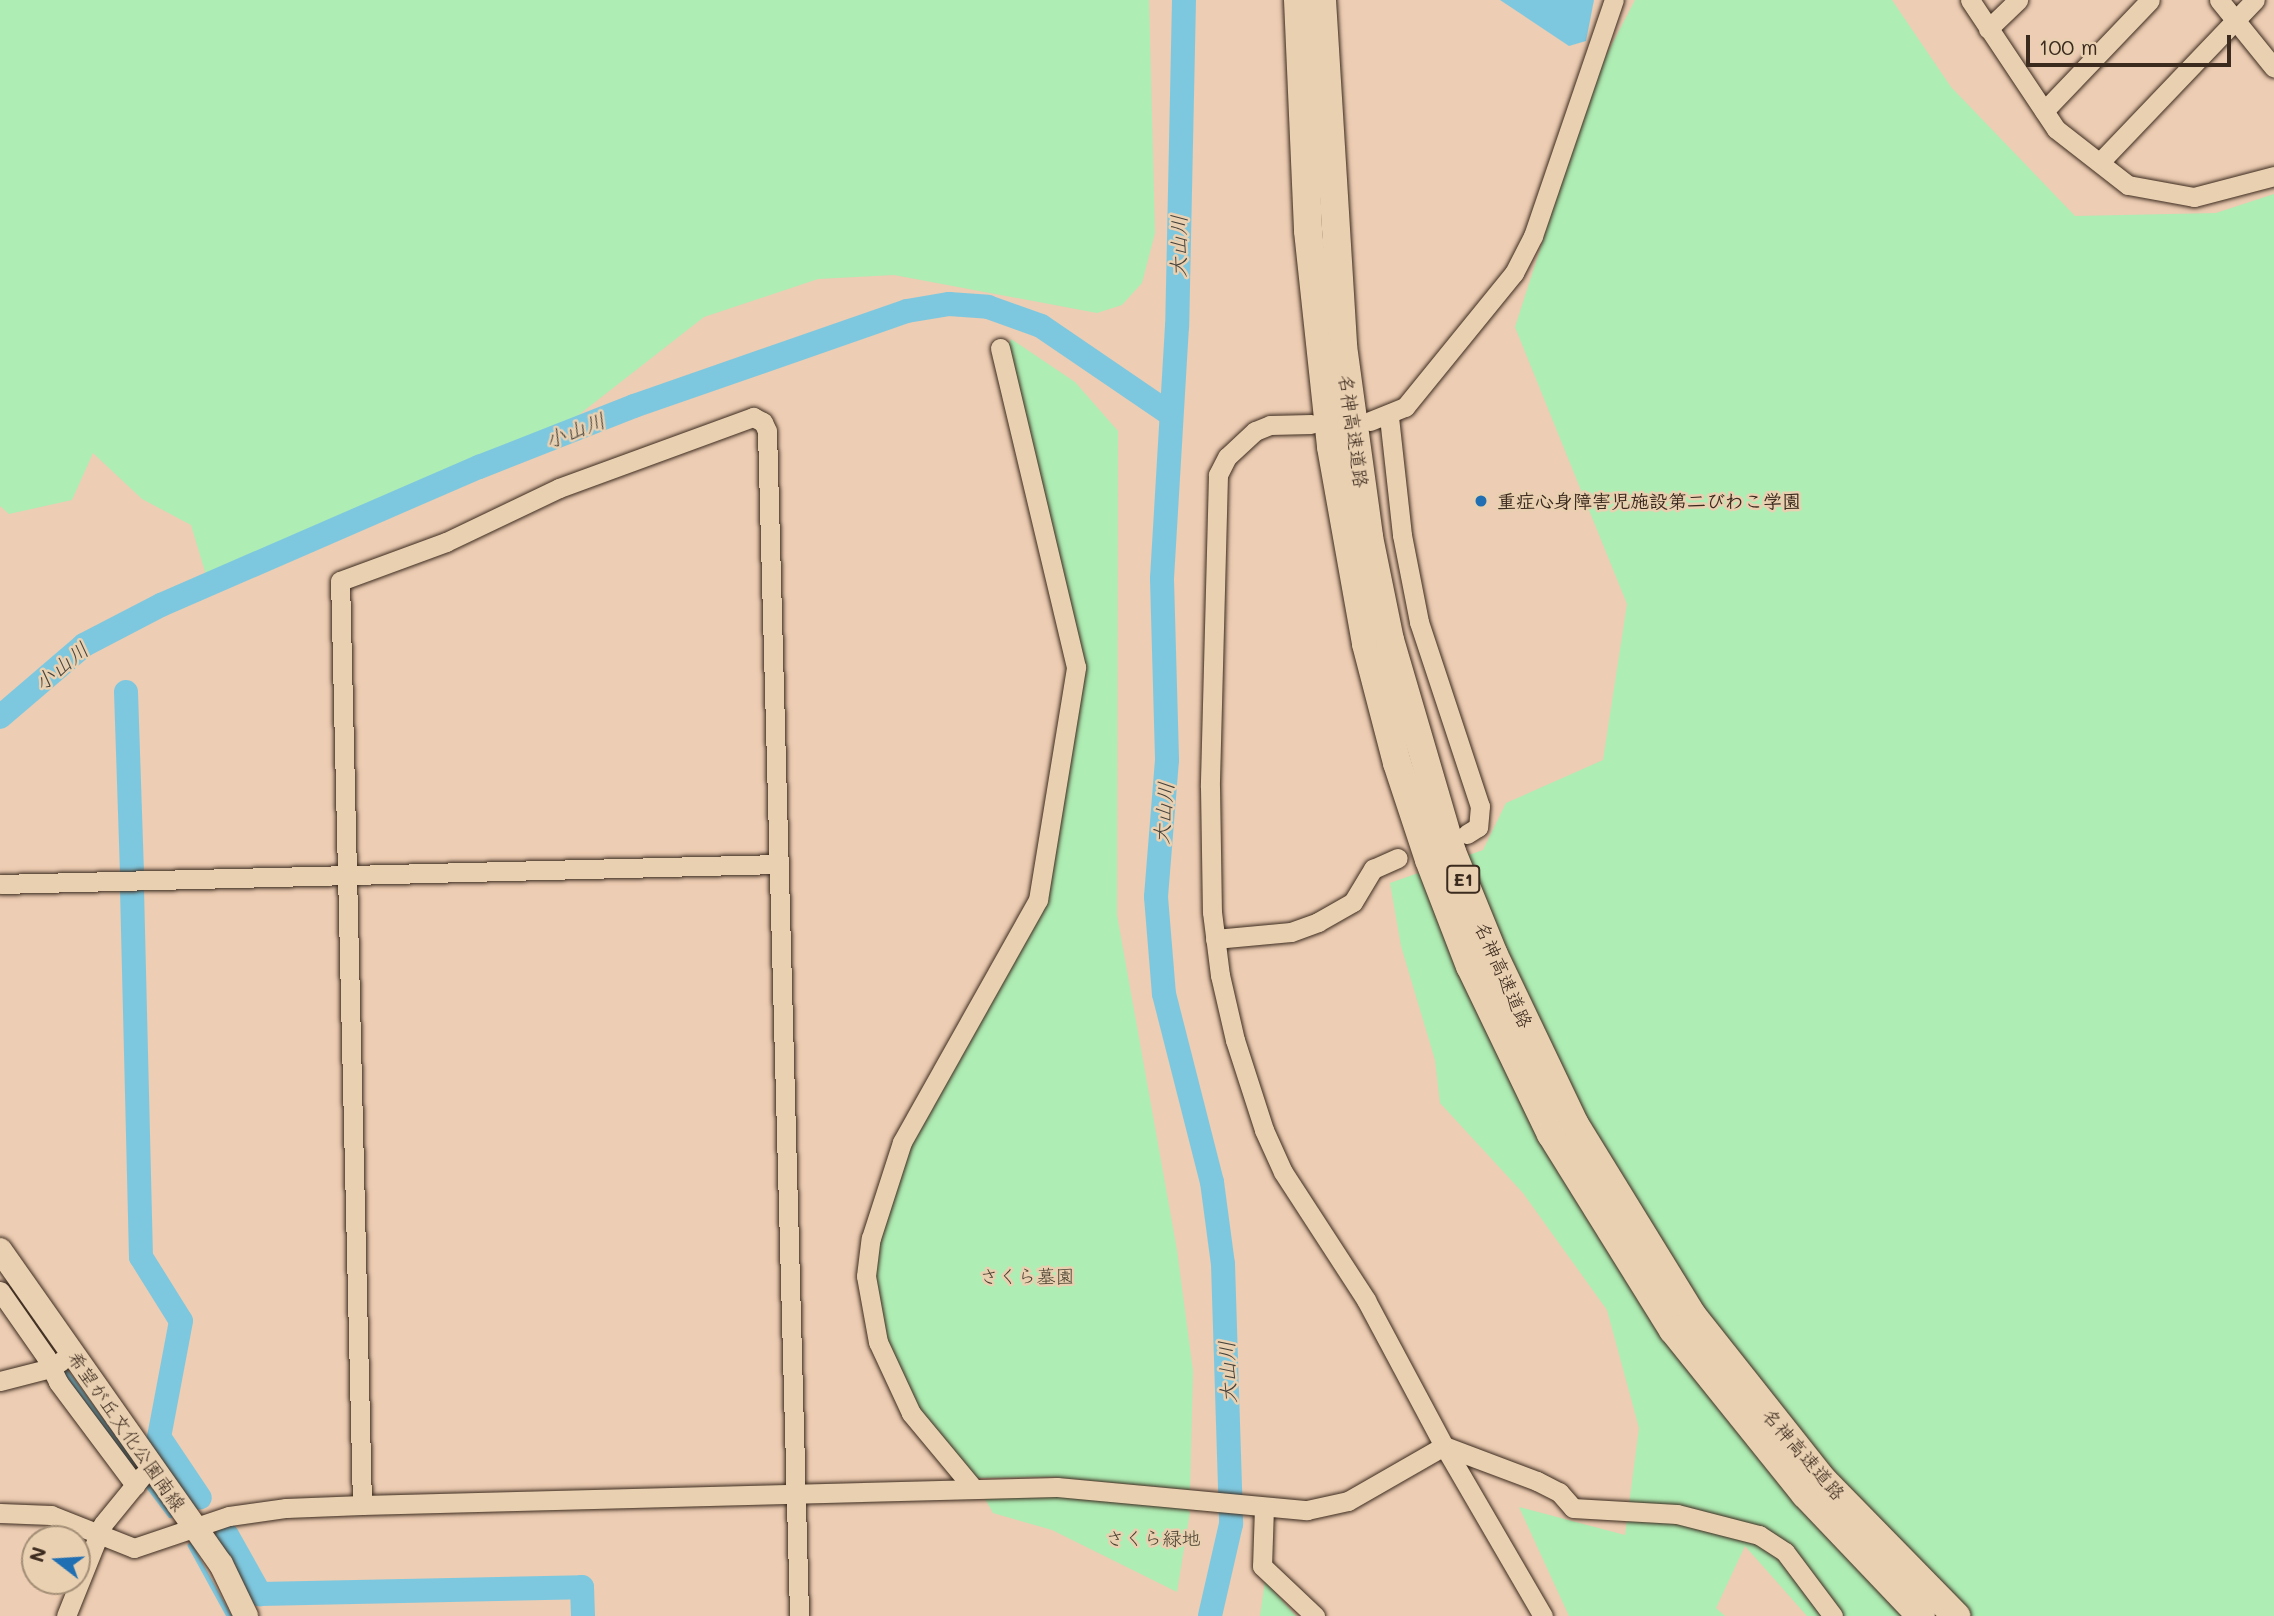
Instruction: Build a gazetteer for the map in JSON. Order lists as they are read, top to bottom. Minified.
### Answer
{"streets":{"highway":["名神高速道路","E1"],"main road":["希望が丘文化公園南線"]},"water":["大山川","小山川"],"parks":["さくら墓園","さくら緑地"],"places":["重症心身障害児施設第二びわこ学園"],"scale_bar":"100 m","north":"left"}
